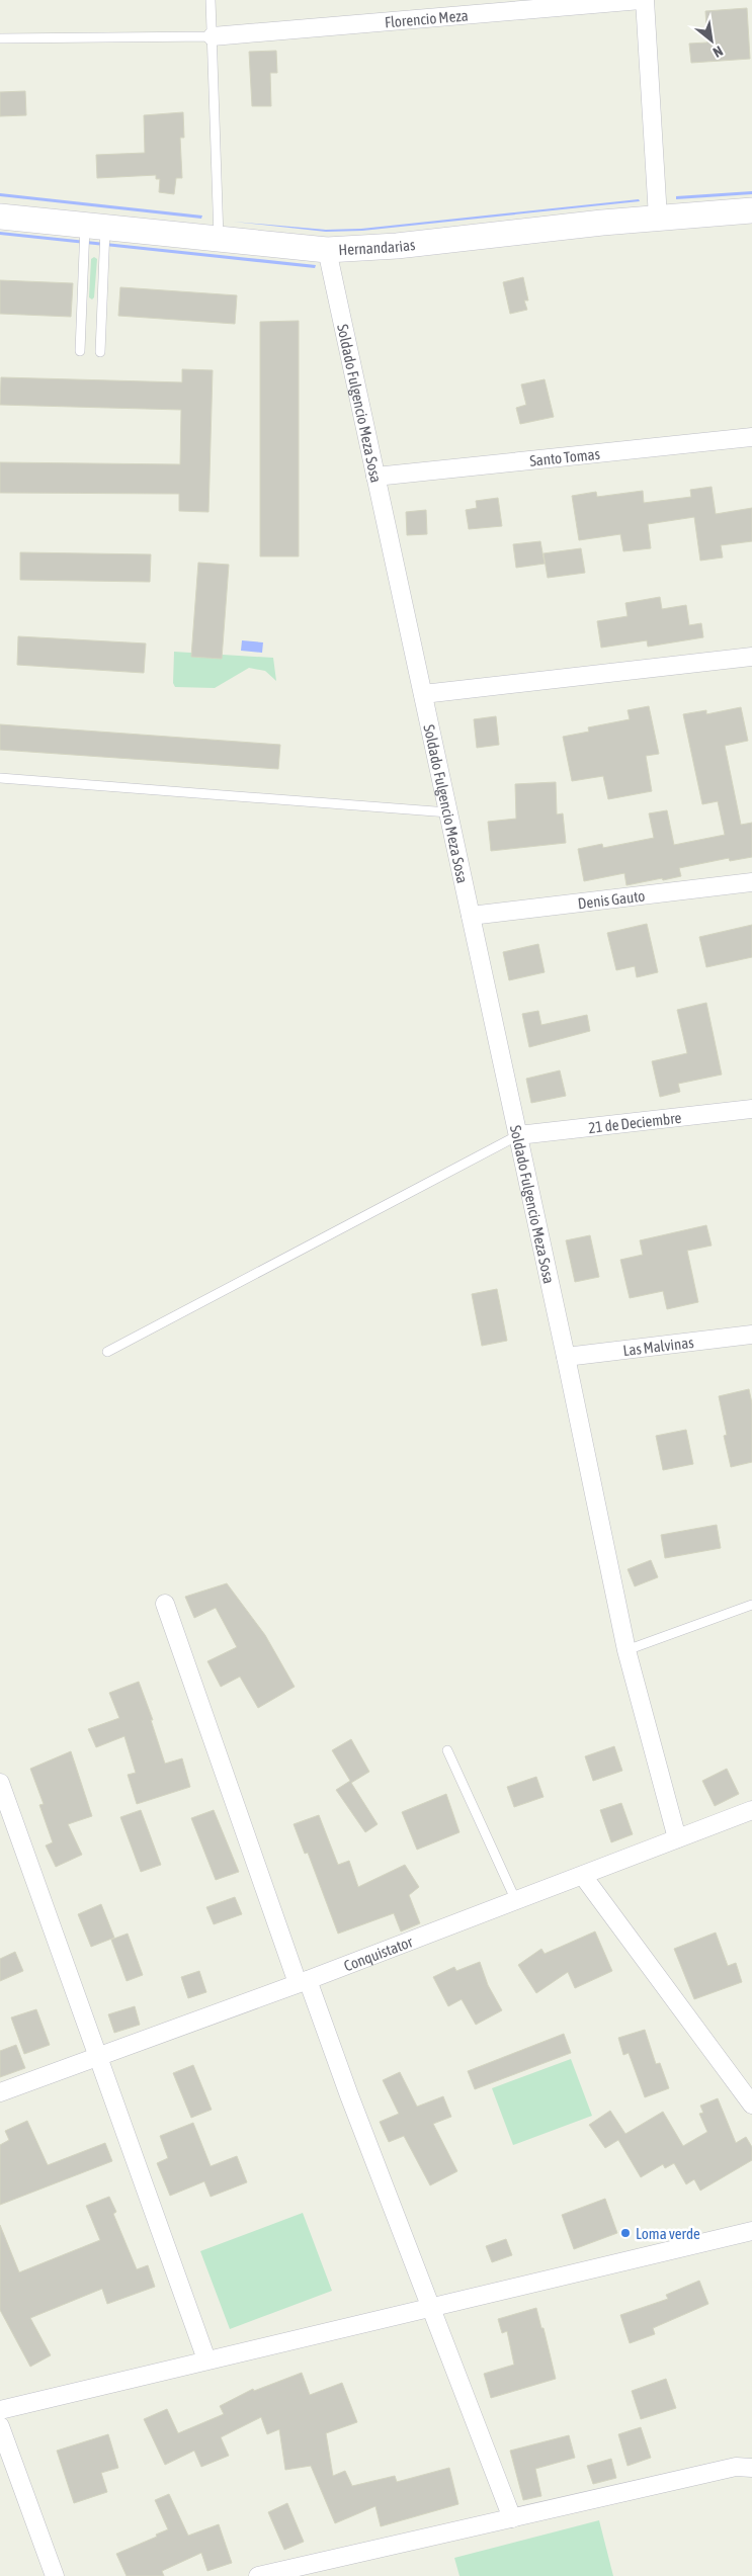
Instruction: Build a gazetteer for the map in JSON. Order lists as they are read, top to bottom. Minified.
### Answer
{"streets":{"street":["Florencio Meza","Hernandarias","Soldado Fulgencio Meza Sosa","Santo Tomas","Denis Gauto","21 de Deciembre","Las Malvinas","Conquistator"]},"crossings":[["Hernandarias","Soldado Fulgencio Meza Sosa"],["Soldado Fulgencio Meza Sosa","Santo Tomas"],["Soldado Fulgencio Meza Sosa","Denis Gauto"],["Soldado Fulgencio Meza Sosa","21 de Deciembre"],["Soldado Fulgencio Meza Sosa","Las Malvinas"],["Soldado Fulgencio Meza Sosa","Conquistator"]],"places":["Loma verde"],"north":"bottom right"}
